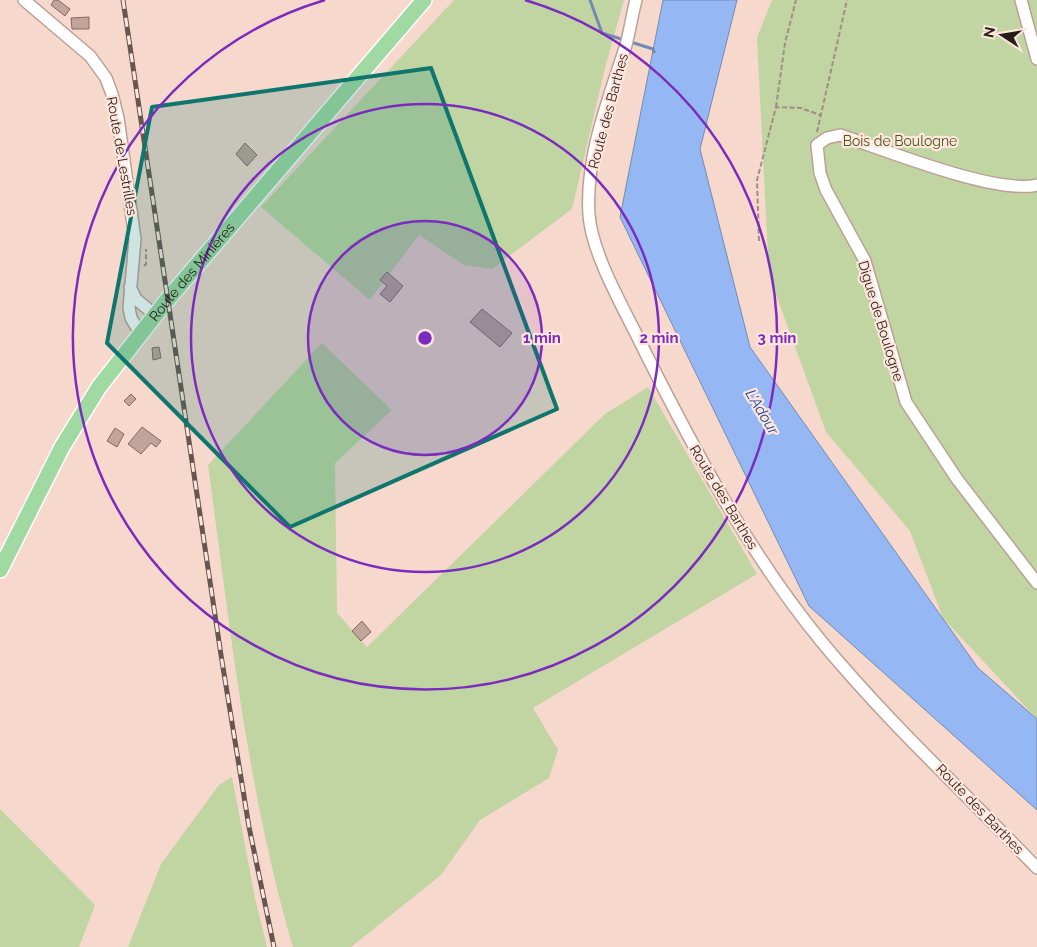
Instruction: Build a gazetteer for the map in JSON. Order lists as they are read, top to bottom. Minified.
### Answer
{"streets":{"main road":["Route des Minières"],"street":["Route des Barthes","Route de Lestrilles","Digue de Boulogne"]},"crossings":[["Route de Lestrilles","Route des Minières"]],"water":["L'Adour"],"parks":["Bois de Boulogne"],"north":"left","rings":["1 min","2 min","3 min"]}
